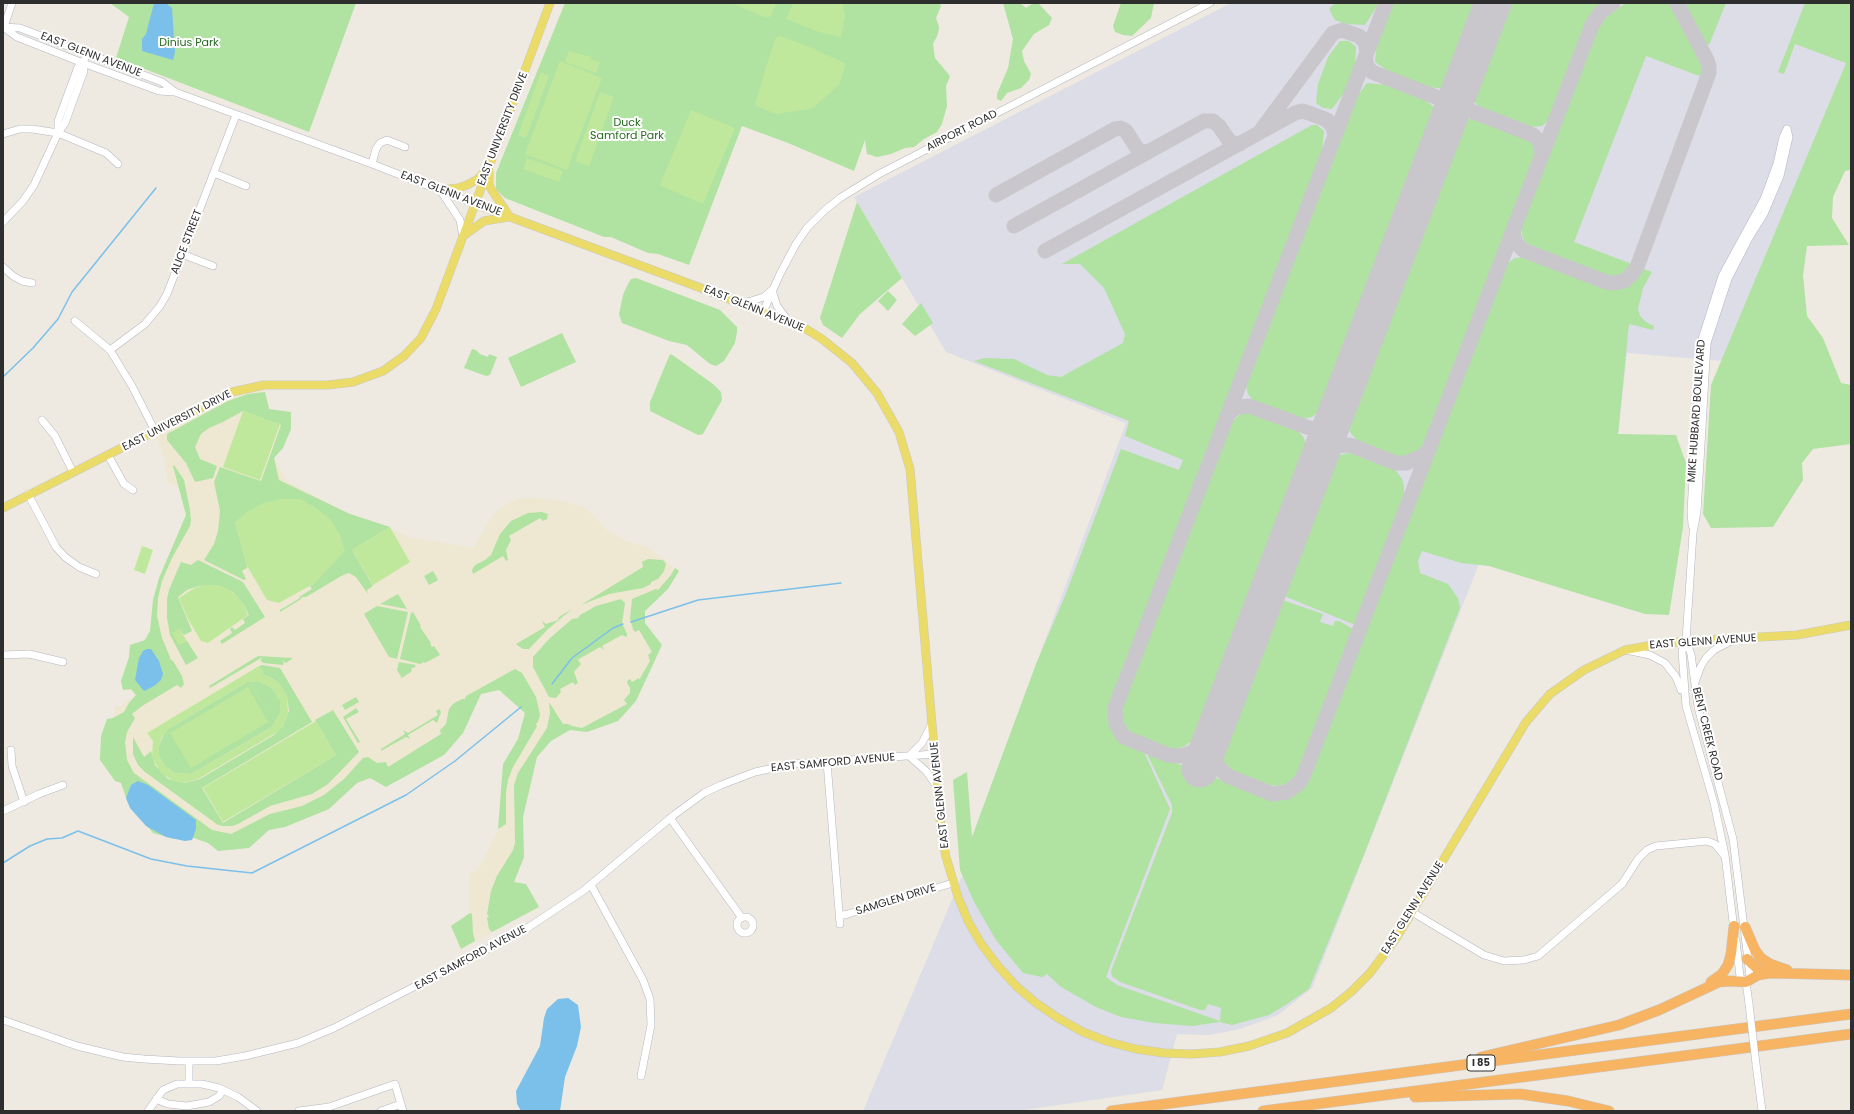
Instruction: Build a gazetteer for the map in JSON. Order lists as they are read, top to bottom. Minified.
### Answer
{"streets":{"highway":["I 85"],"main road":["EAST GLENN AVENUE","EAST UNIVERSITY DRIVE"],"street":["AIRPORT ROAD","ALICE STREET","MIKE HUBBARD BOULEVARD","BENT CREEK ROAD","EAST SAMFORD AVENUE","SAMGLEN DRIVE"]},"crossings":[["EAST GLENN AVENUE","EAST UNIVERSITY DRIVE"],["EAST GLENN AVENUE","AIRPORT ROAD"],["EAST GLENN AVENUE","ALICE STREET"],["EAST GLENN AVENUE","MIKE HUBBARD BOULEVARD"],["EAST GLENN AVENUE","BENT CREEK ROAD"],["EAST GLENN AVENUE","EAST SAMFORD AVENUE"],["EAST GLENN AVENUE","SAMGLEN DRIVE"],["MIKE HUBBARD BOULEVARD","BENT CREEK ROAD"]],"parks":["Dinius Park","Duck Samford Park"]}
